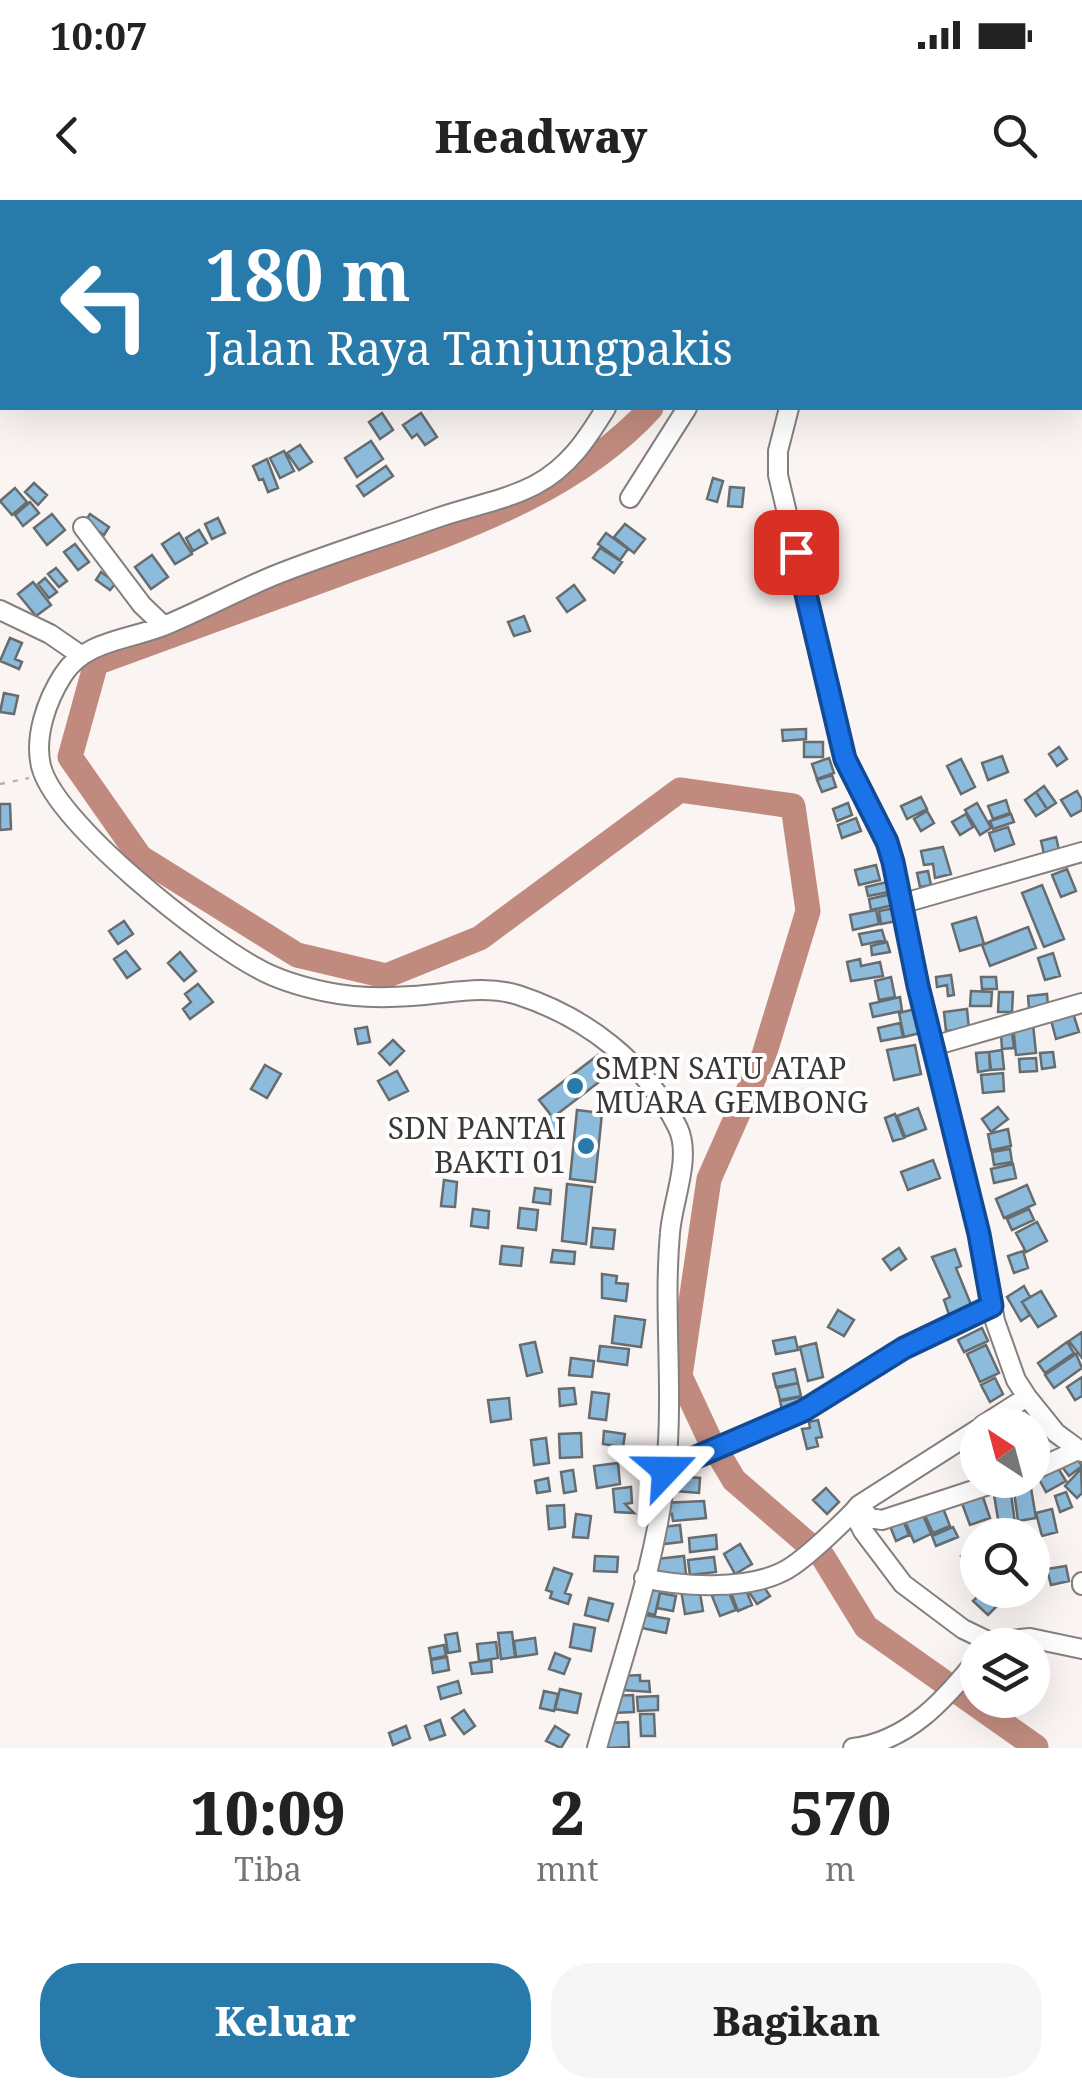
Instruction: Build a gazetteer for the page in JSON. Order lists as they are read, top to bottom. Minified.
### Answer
{"places":["SMPN SATU ATAP MUARA GEMBONG","SDN PANTAI BAKTI 01"],"north":"top left","page":{"status":"10:07","header":"Headway","turn":["180 m","Jalan Raya Tanjungpakis"],"eta":["10:09","Tiba","2","mnt","570","m"],"buttons":["Keluar","Bagikan"]}}
